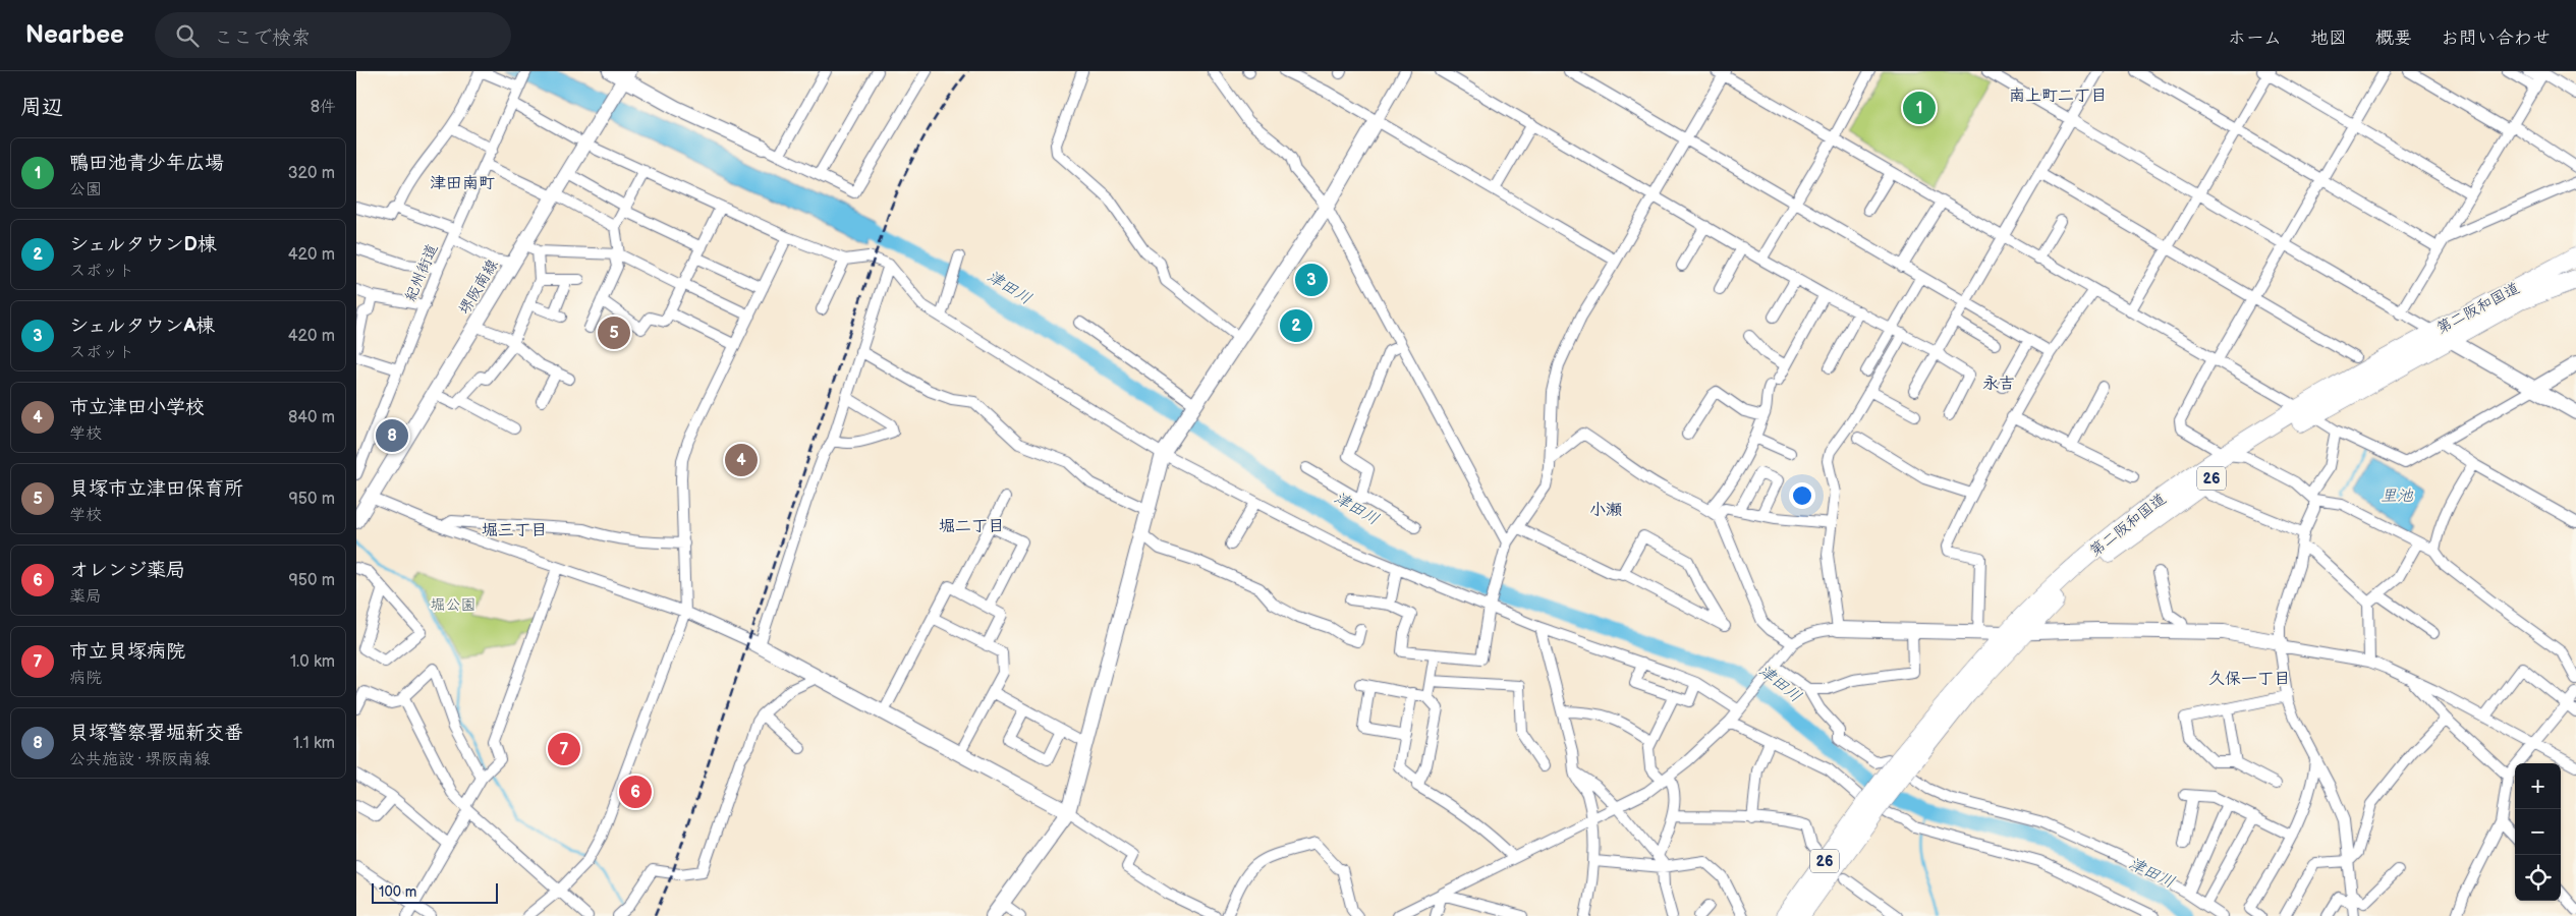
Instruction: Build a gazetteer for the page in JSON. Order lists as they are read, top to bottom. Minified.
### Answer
{"streets":{"highway":["第二阪和国道","26"],"street":["紀州街道","堺阪南線"]},"crossings":[["第二阪和国道","26"]],"districts":["南上町二丁目","津田南町","永吉","小瀬","堀二丁目","堀三丁目","久保一丁目"],"water":["津田川","里池"],"parks":["堀公園"],"scale_bar":"100 m","page":{"header":"Nearbee","search":"ここで検索","nav":["ホーム","地図","概要","お問い合わせ"],"heading":["周辺","8件"],"pins":["1","3","2","5","8","4","7","6"],"list":[{"mark":"1","name":"鴨田池青少年広場","note":"公園","value":"320 m"},{"mark":"2","name":"シェルタウンD棟","note":"スポット","value":"420 m"},{"mark":"3","name":"シェルタウンA棟","note":"スポット","value":"420 m"},{"mark":"4","name":"市立津田小学校","note":"学校","value":"840 m"},{"mark":"5","name":"貝塚市立津田保育所","note":"学校","value":"950 m"},{"mark":"6","name":"オレンジ薬局","note":"薬局","value":"950 m"},{"mark":"7","name":"市立貝塚病院","note":"病院","value":"1.0 km"},{"mark":"8","name":"貝塚警察署堀新交番","note":"公共施設 · 堺阪南線","value":"1.1 km"}],"map_buttons":["+","−"],"scale":"100 m"}}
